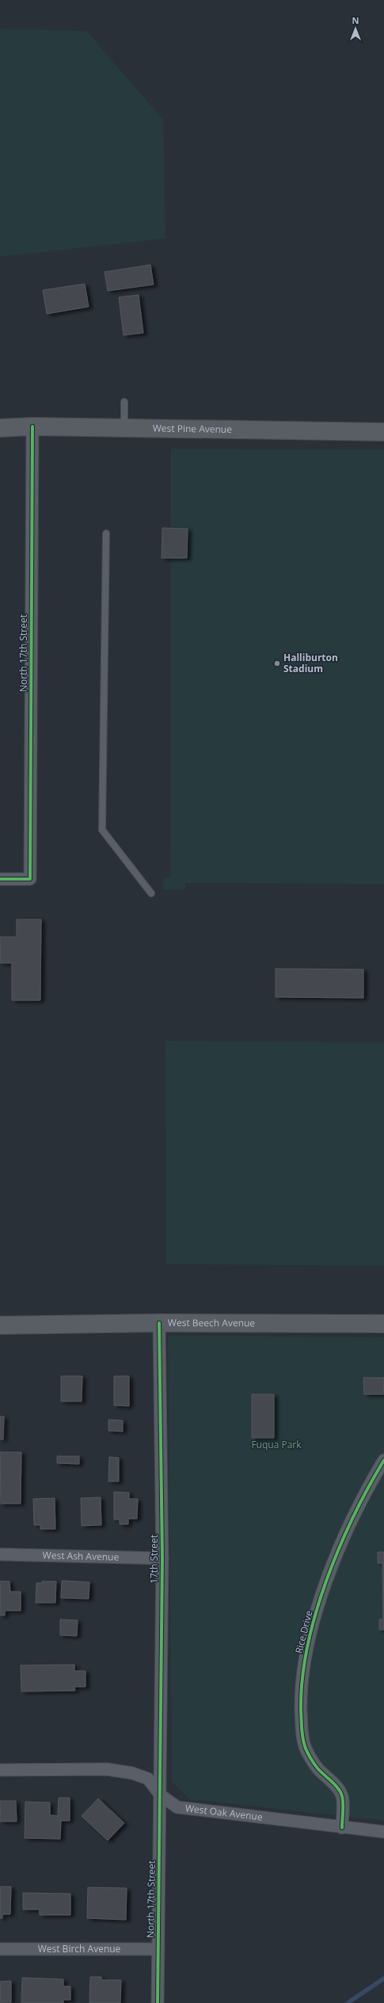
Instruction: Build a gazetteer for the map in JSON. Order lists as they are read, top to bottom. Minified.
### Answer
{"streets":{"street":["West Pine Avenue","North 17th Street","West Beech Avenue","West Ash Avenue","17th Street","Rice Drive","West Oak Avenue","West Birch Avenue"]},"crossings":[["West Pine Avenue","North 17th Street"],["North 17th Street","17th Street"],["North 17th Street","West Oak Avenue"],["North 17th Street","West Birch Avenue"],["West Beech Avenue","17th Street"],["West Ash Avenue","17th Street"],["17th Street","West Oak Avenue"],["Rice Drive","West Oak Avenue"]],"parks":["Fuqua Park"],"places":["Halliburton Stadium"],"north":"top"}
